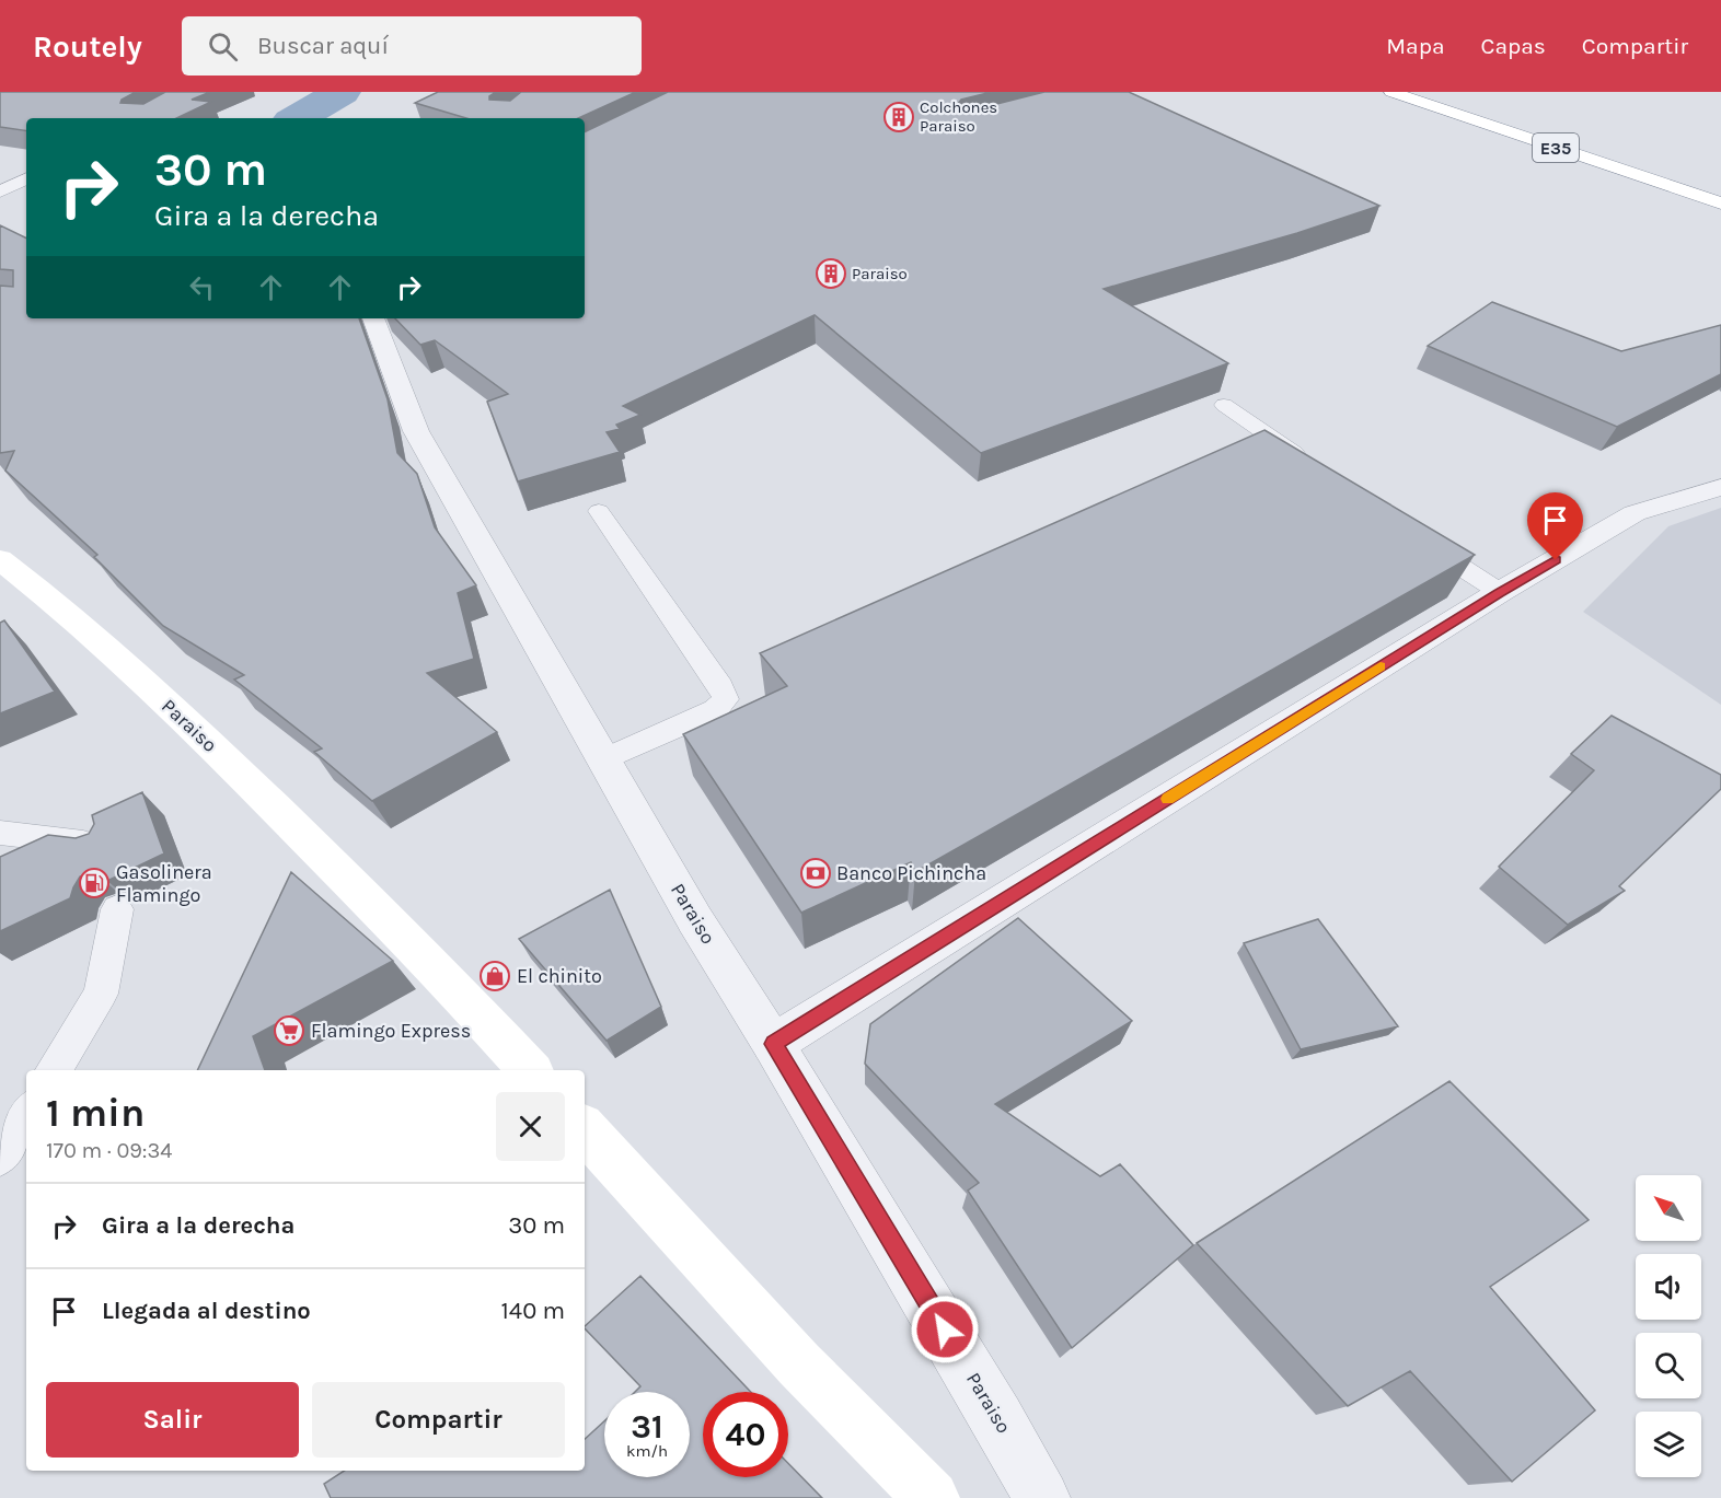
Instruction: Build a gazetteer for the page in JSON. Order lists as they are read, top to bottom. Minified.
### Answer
{"streets":{"main road":["E35","Paraiso"]},"places":{"building":["Colchones Paraiso","Paraiso"],"bank":["Banco Pichincha"],"fuel station":["Gasolinera Flamingo"],"shop":["El chinito"],"supermarket":["Flamingo Express"]},"north":"top left","page":{"header":"Routely","search":"Buscar aquí","nav":["Mapa","Capas","Compartir"],"turn":["30 m","Gira a la derecha"],"heading":["1 min","170 m · 09:34"],"list":[{"name":"Gira a la derecha","value":"30 m"},{"name":"Llegada al destino","value":"140 m"}],"buttons":["Salir","Compartir"],"speed":"31 km/h","limit":"40"}}
